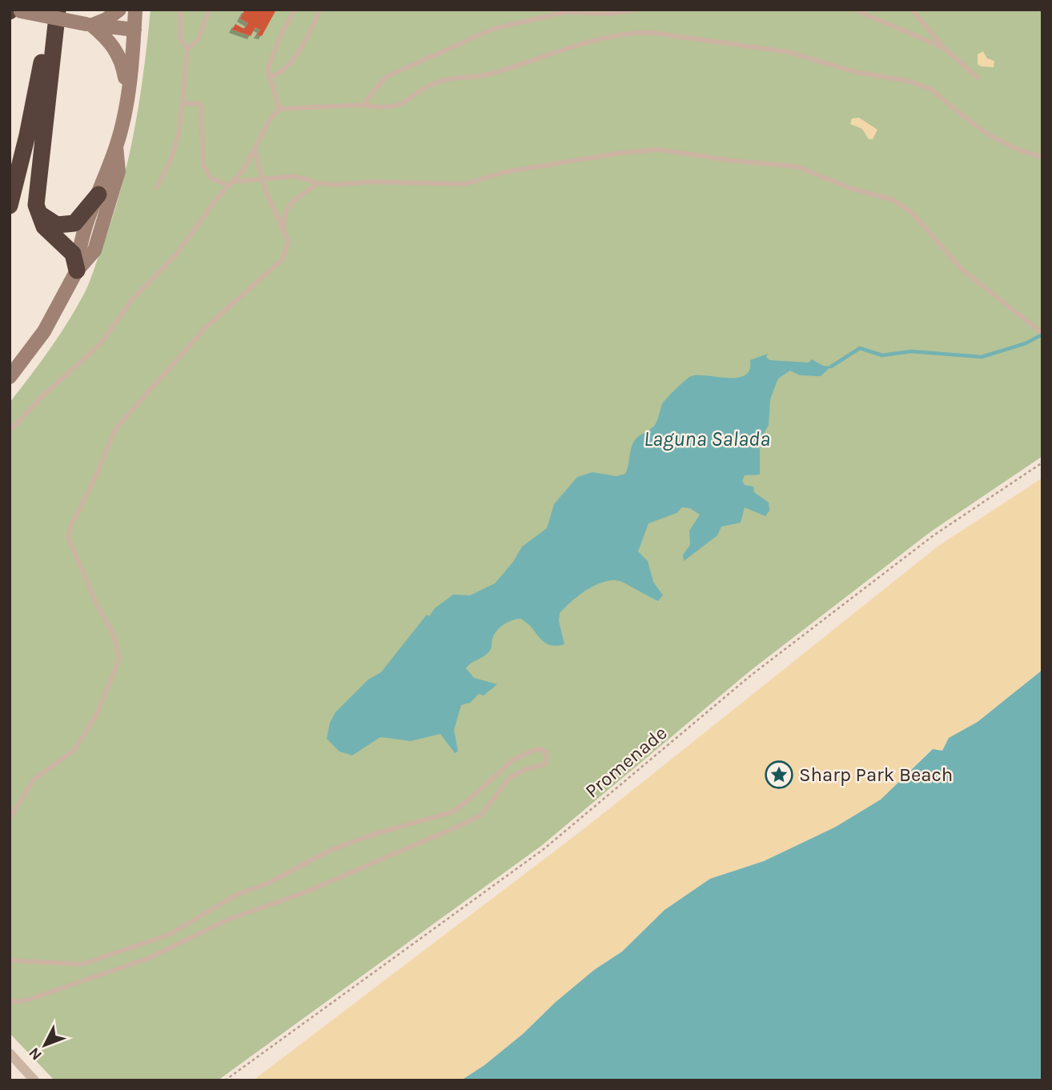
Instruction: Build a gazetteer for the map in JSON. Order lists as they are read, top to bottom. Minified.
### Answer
{"streets":{"path":["Promenade"]},"water":["Laguna Salada"],"places":{"place":["Sharp Park Beach"]},"north":"bottom left"}
